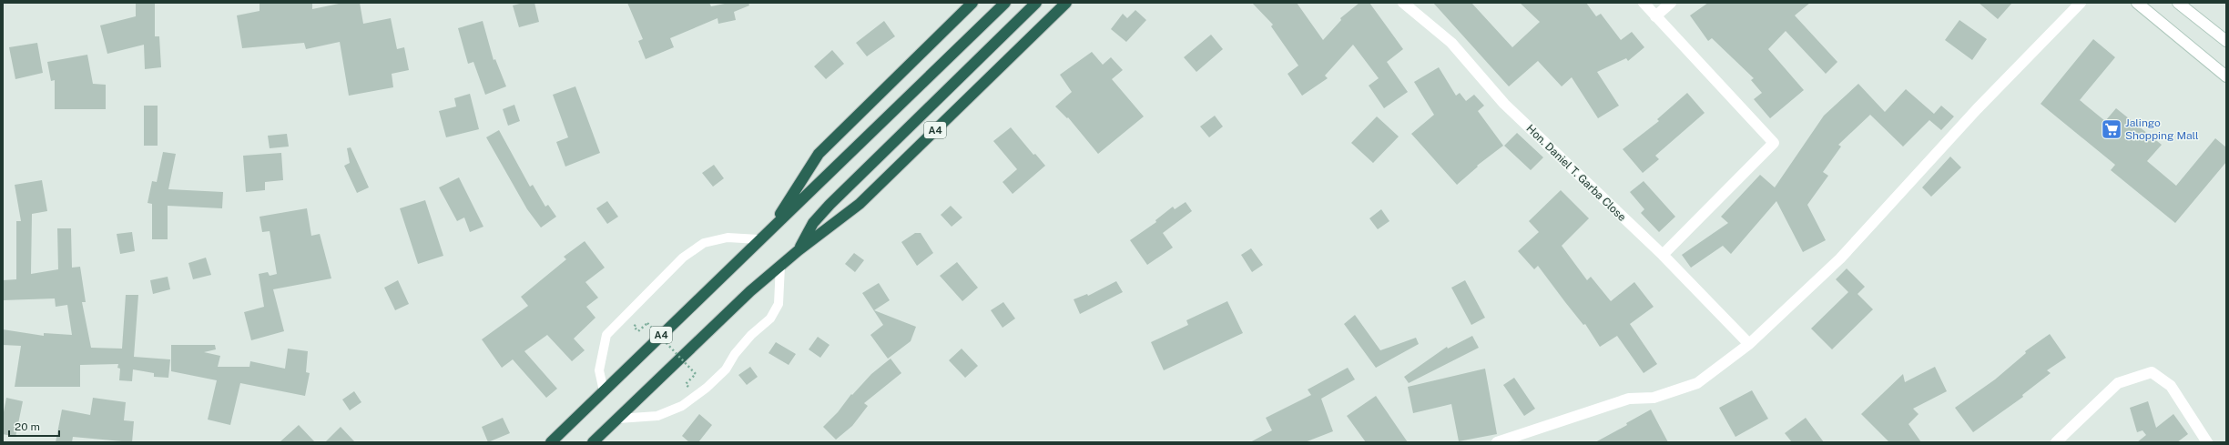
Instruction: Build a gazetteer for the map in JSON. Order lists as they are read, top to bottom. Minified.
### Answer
{"streets":{"highway":["A4"],"street":["Hon. Daniel T. Garba Close"]},"places":{"supermarket":["Jalingo Shopping Mall"]},"scale_bar":"20 m"}
